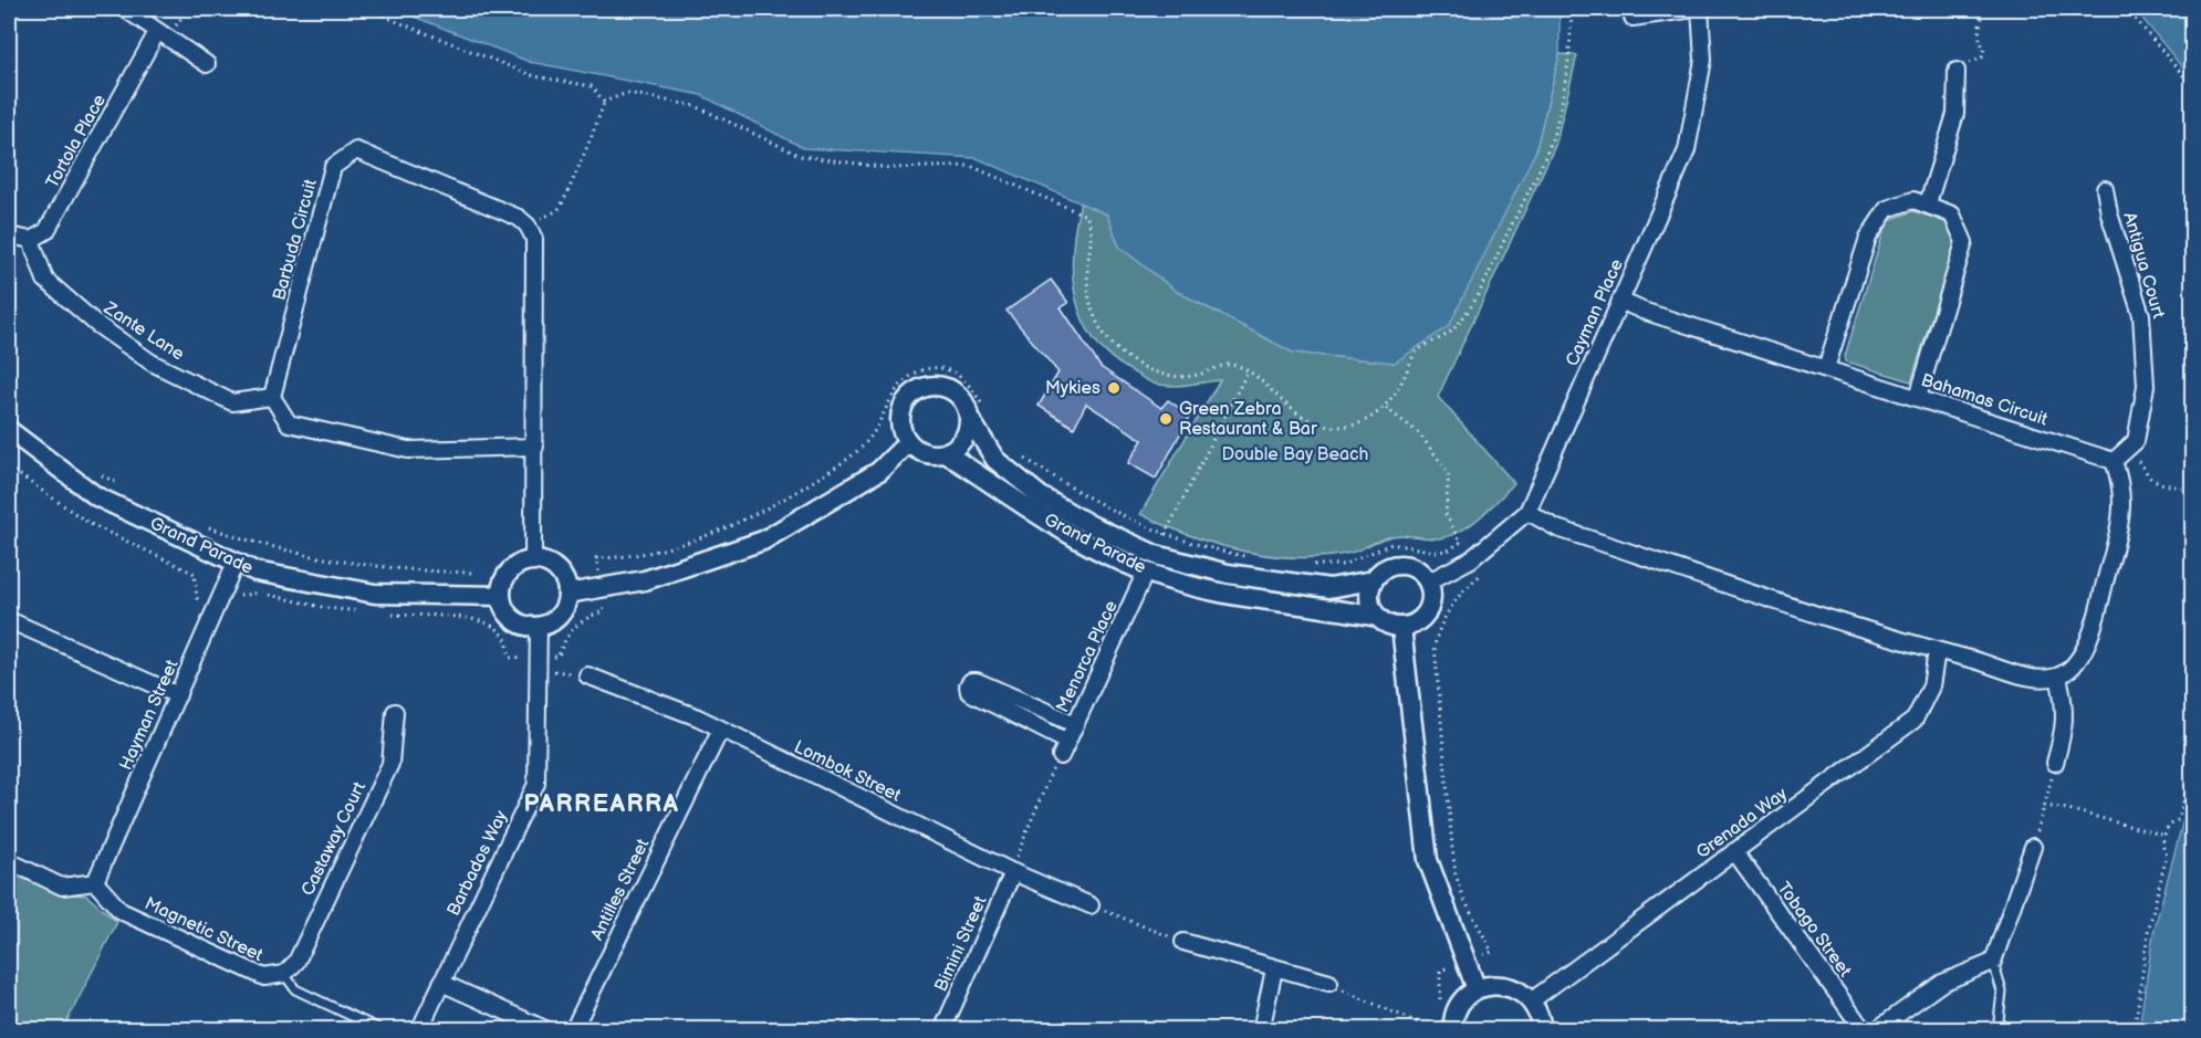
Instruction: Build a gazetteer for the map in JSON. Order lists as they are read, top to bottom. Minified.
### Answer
{"streets":{"street":["Tortola Place","Barbuda Circuit","Antigua Court","Cayman Place","Zante Lane","Bahamas Circuit","Grand Parade","Menorca Place","Hayman Street","Lombok Street","Grenada Way","Castaway Court","Barbados Way","Antilles Street","Magnetic Street","Tobago Street","Bimini Street"]},"crossings":[["Tortola Place","Zante Lane"],["Barbuda Circuit","Zante Lane"],["Antigua Court","Bahamas Circuit"],["Cayman Place","Bahamas Circuit"],["Cayman Place","Grand Parade"],["Grand Parade","Menorca Place"],["Grand Parade","Hayman Street"],["Grand Parade","Barbados Way"],["Hayman Street","Magnetic Street"],["Lombok Street","Antilles Street"],["Lombok Street","Bimini Street"],["Grenada Way","Tobago Street"],["Castaway Court","Magnetic Street"]],"districts":["PARREARRA"],"parks":["Double Bay Beach"],"places":["Mykies","Green Zebra Restaurant & Bar"]}
